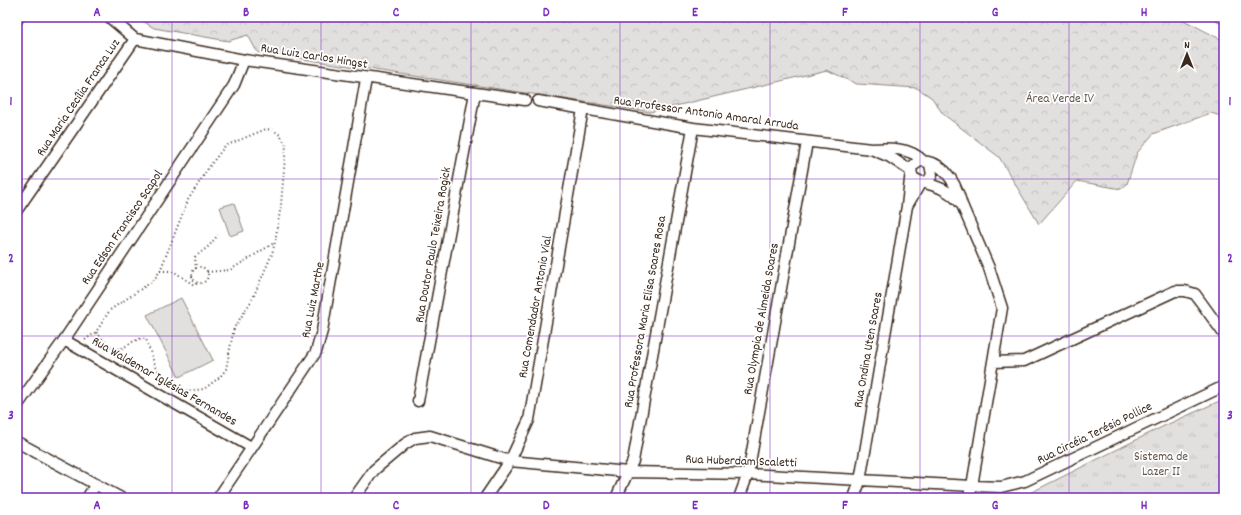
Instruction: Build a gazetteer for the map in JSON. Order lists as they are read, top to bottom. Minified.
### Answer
{"streets":{"street":["Rua Luiz Carlos Hingst","Rua Maria Cecília Franca Luz","Rua Professor Antonio Amaral Arruda","Rua Edson Francisco Scapol","Rua Doutor Paulo Teixeira Rogick","Rua Luiz Marthe","Rua Comendador Antonio Vial","Rua Professora Maria Elisa Soares Rosa","Rua Olympia de Almeida Soares","Rua Ondina Uten Soares","Rua Waldemar Iglésias Fernandes","Rua Circéia Terésio Pollice","Rua Huberdam Scaletti"]},"crossings":[["Rua Luiz Carlos Hingst","Rua Maria Cecília Franca Luz"],["Rua Luiz Carlos Hingst","Rua Edson Francisco Scapol"],["Rua Luiz Carlos Hingst","Rua Doutor Paulo Teixeira Rogick"],["Rua Luiz Carlos Hingst","Rua Luiz Marthe"],["Rua Professor Antonio Amaral Arruda","Rua Comendador Antonio Vial"],["Rua Professor Antonio Amaral Arruda","Rua Professora Maria Elisa Soares Rosa"],["Rua Professor Antonio Amaral Arruda","Rua Olympia de Almeida Soares"],["Rua Edson Francisco Scapol","Rua Waldemar Iglésias Fernandes"],["Rua Luiz Marthe","Rua Waldemar Iglésias Fernandes"],["Rua Comendador Antonio Vial","Rua Huberdam Scaletti"],["Rua Professora Maria Elisa Soares Rosa","Rua Huberdam Scaletti"],["Rua Olympia de Almeida Soares","Rua Huberdam Scaletti"],["Rua Ondina Uten Soares","Rua Huberdam Scaletti"],["Rua Circéia Terésio Pollice","Rua Huberdam Scaletti"]],"parks":["Área Verde IV","Sistema de Lazer II"],"north":"top","grid":{"columns":["A","B","C","D","E","F","G","H"],"rows":["1","2","3"]}}
